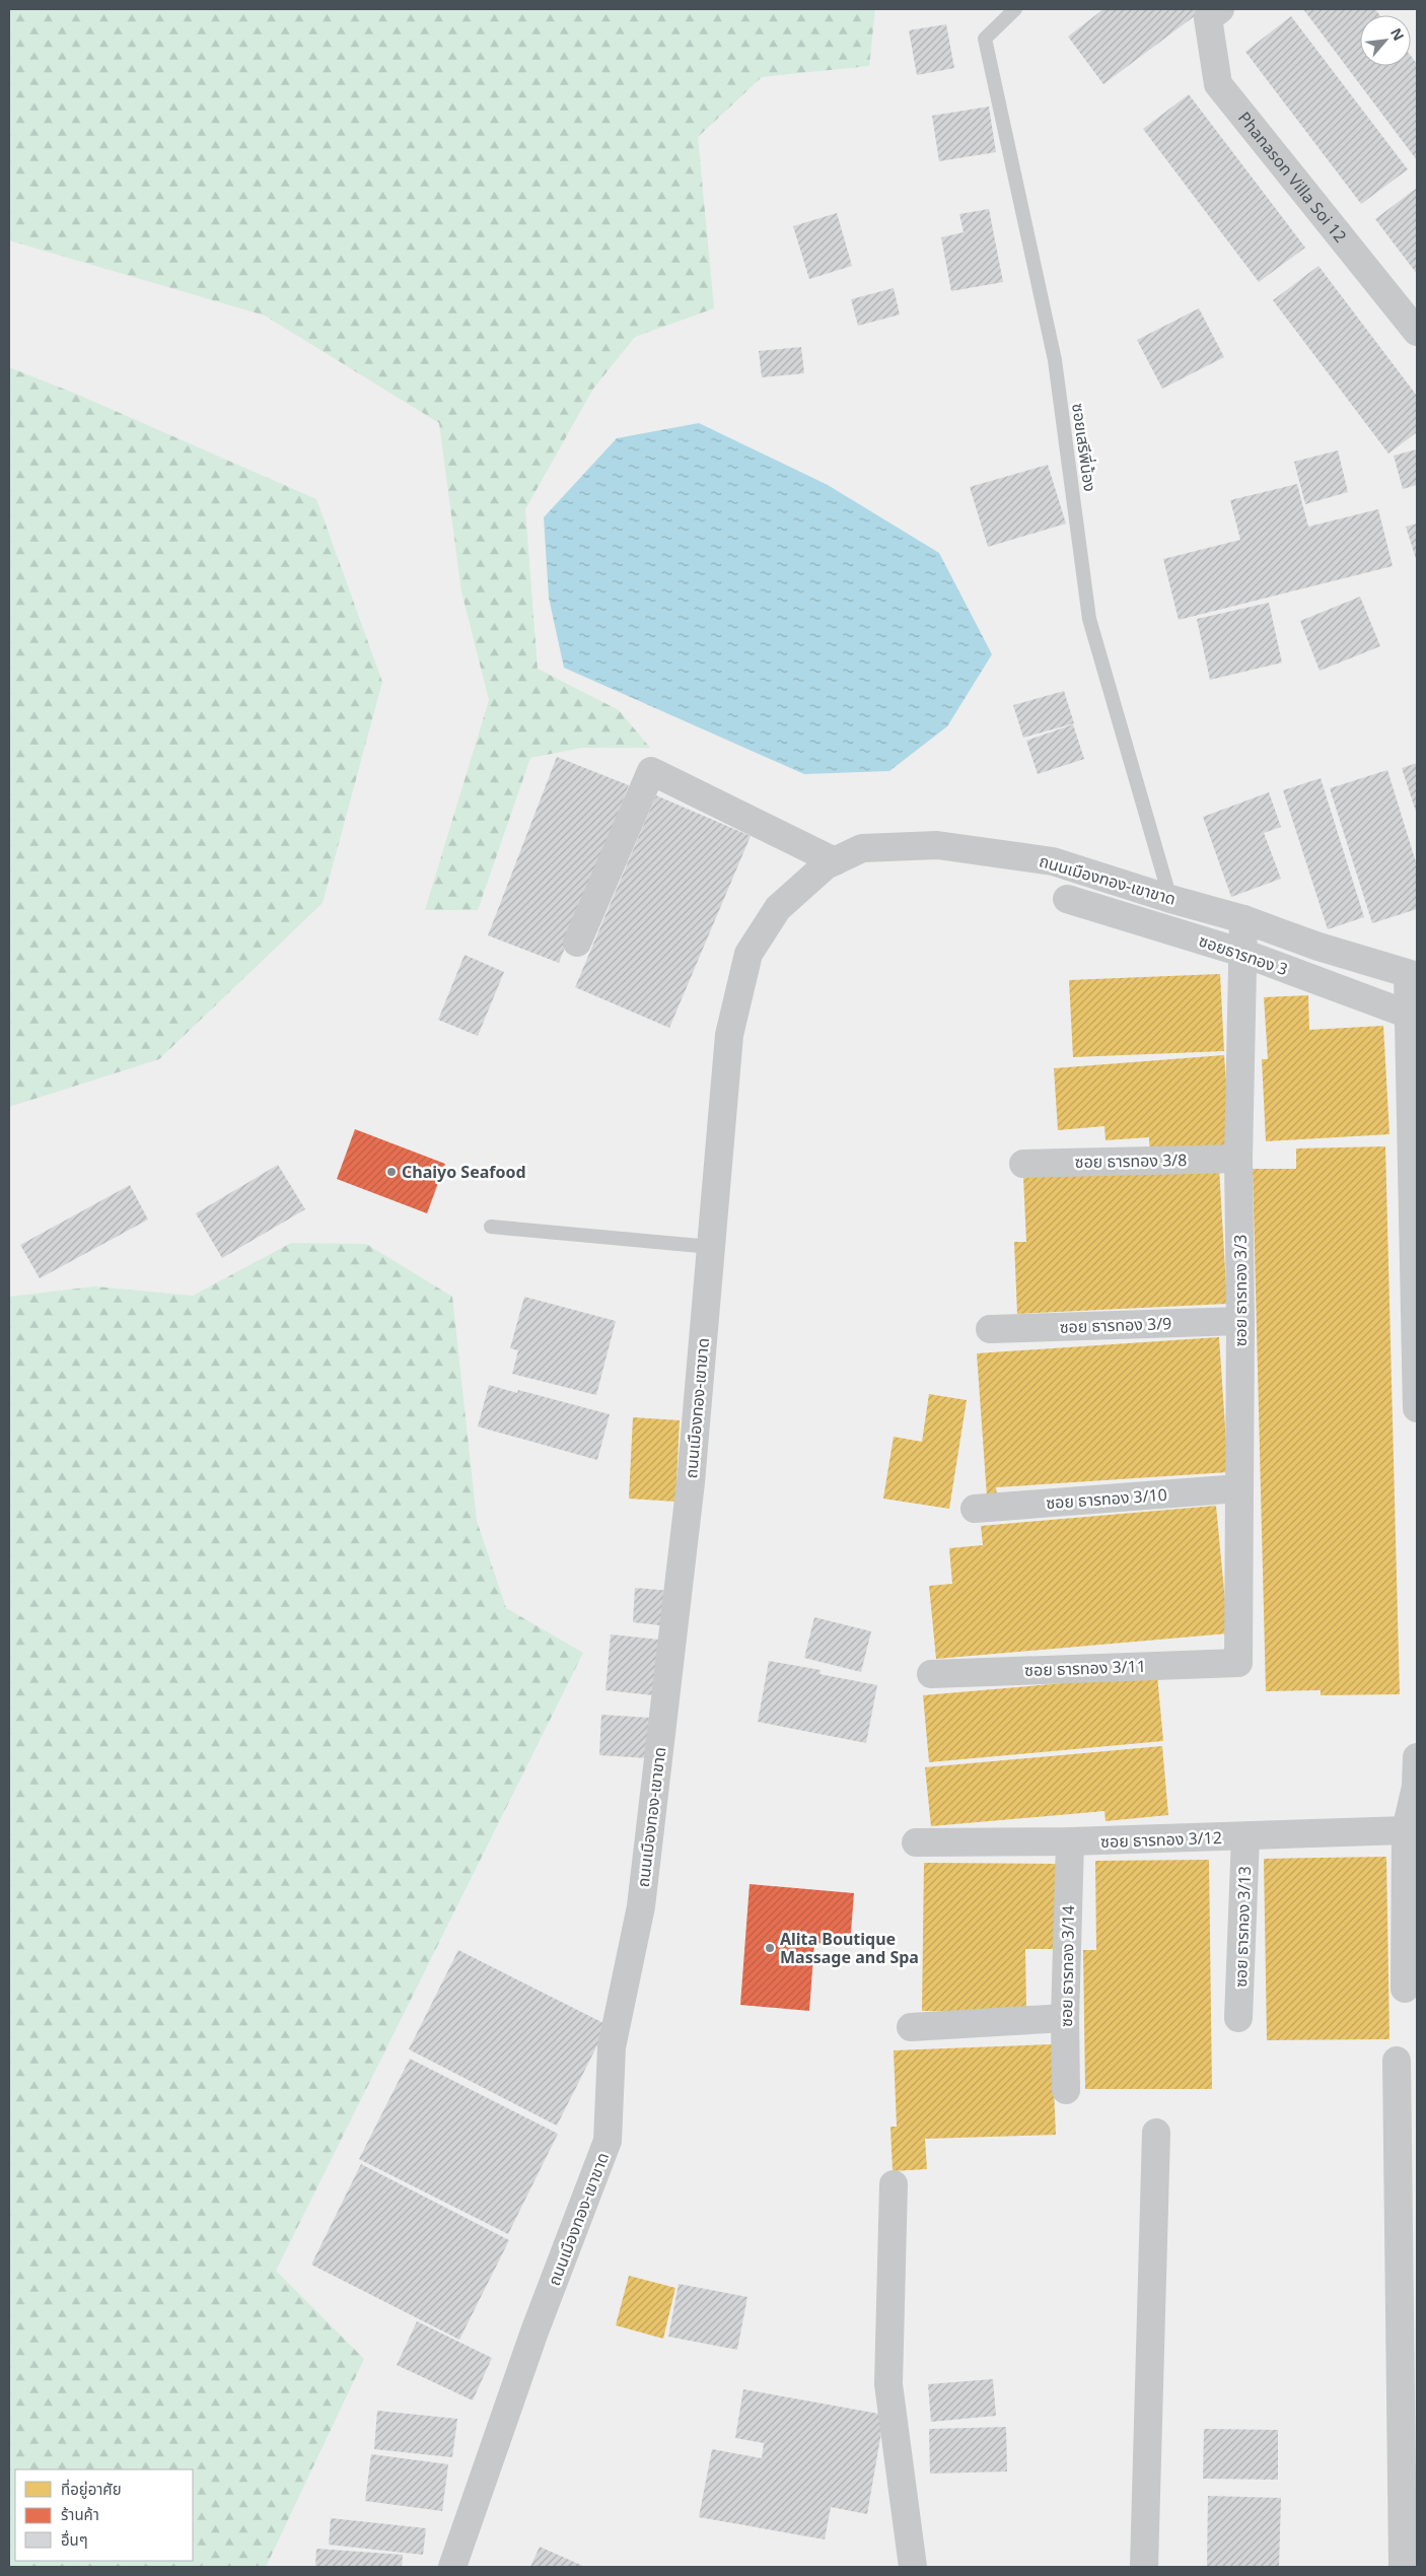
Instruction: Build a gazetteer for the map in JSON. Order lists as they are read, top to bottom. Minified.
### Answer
{"streets":{"street":["Phanason Villa Soi 12","ถนนเมืองทอง-เขาขาด","ซอยธารทอง 3","ซอย ธารทอง 3/8","ซอย ธารทอง 3/3","ซอย ธารทอง 3/9","ซอย ธารทอง 3/10","ซอย ธารทอง 3/11","ซอย ธารทอง 3/12","ซอย ธารทอง 3/13","ซอย ธารทอง 3/14"],"lane":["ซอยเสรีพี่น้อง"]},"crossings":[["ซอยเสรีพี่น้อง","ถนนเมืองทอง-เขาขาด"],["ถนนเมืองทอง-เขาขาด","ซอย ธารทอง 3/3"],["ซอยธารทอง 3","ซอย ธารทอง 3/3"],["ซอย ธารทอง 3/8","ซอย ธารทอง 3/3"],["ซอย ธารทอง 3/3","ซอย ธารทอง 3/9"],["ซอย ธารทอง 3/3","ซอย ธารทอง 3/10"],["ซอย ธารทอง 3/3","ซอย ธารทอง 3/11"],["ซอย ธารทอง 3/12","ซอย ธารทอง 3/13"],["ซอย ธารทอง 3/12","ซอย ธารทอง 3/14"]],"places":["Chaiyo Seafood","Alita Boutique Massage and Spa"],"legend":["ที่อยู่อาศัย","ร้านค้า","อื่นๆ"],"north":"top right"}
